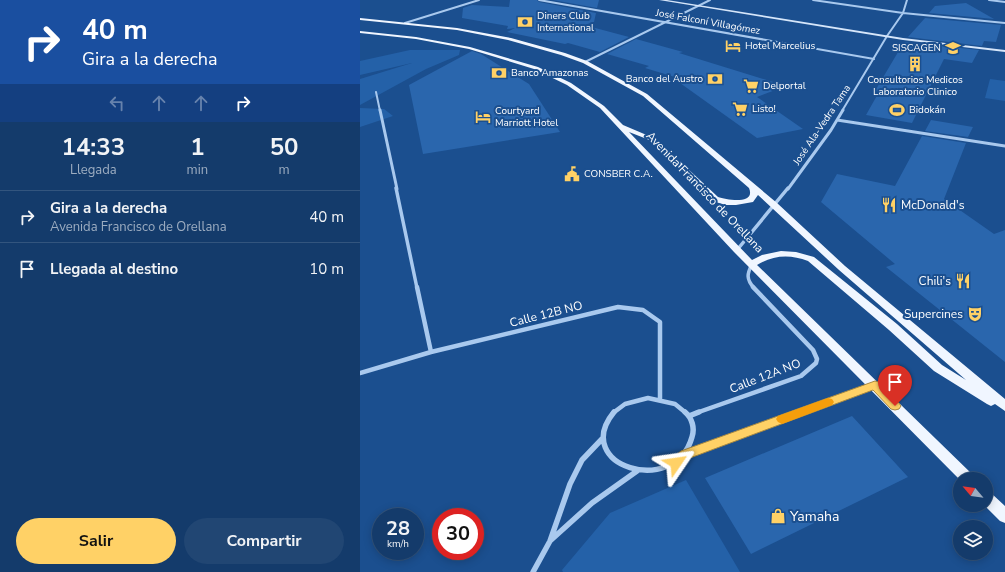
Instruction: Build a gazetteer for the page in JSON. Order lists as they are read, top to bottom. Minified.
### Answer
{"streets":{"main road":["Avenida Francisco de Orellana"],"street":["José Falconí Villagómez","José Ala-Vedra Tama","Calle 12B NO","Calle 12A NO"]},"crossings":[["José Falconí Villagómez","José Ala-Vedra Tama"],["José Ala-Vedra Tama","Avenida Francisco de Orellana"],["Avenida Francisco de Orellana","Calle 12A NO"],["Calle 12B NO","Calle 12A NO"]],"places":{"bank":["Diners Club International","Banco Amazonas","Banco del Austro"],"hotel":["Hotel Marcelius","Courtyard Marriott Hotel"],"school or university":["SISCAGEN"],"building":["Consultorios Medicos Laboratorio Clinico"],"supermarket":["Delportal","Listo!"],"sports":["Bidokán"],"public building":["CONSBER C.A."],"restaurant":["McDonald's","Chili's"],"theatre":["Supercines"],"shop":["Yamaha"]},"north":"top left","page":{"turn":["40 m","Gira a la derecha"],"eta":["14:33","Llegada","1","min","50","m"],"list":[{"name":"Gira a la derecha","note":"Avenida Francisco de Orellana","value":"40 m"},{"name":"Llegada al destino","value":"10 m"}],"speed":"28 km/h","limit":"30","buttons":["Salir","Compartir"]}}
